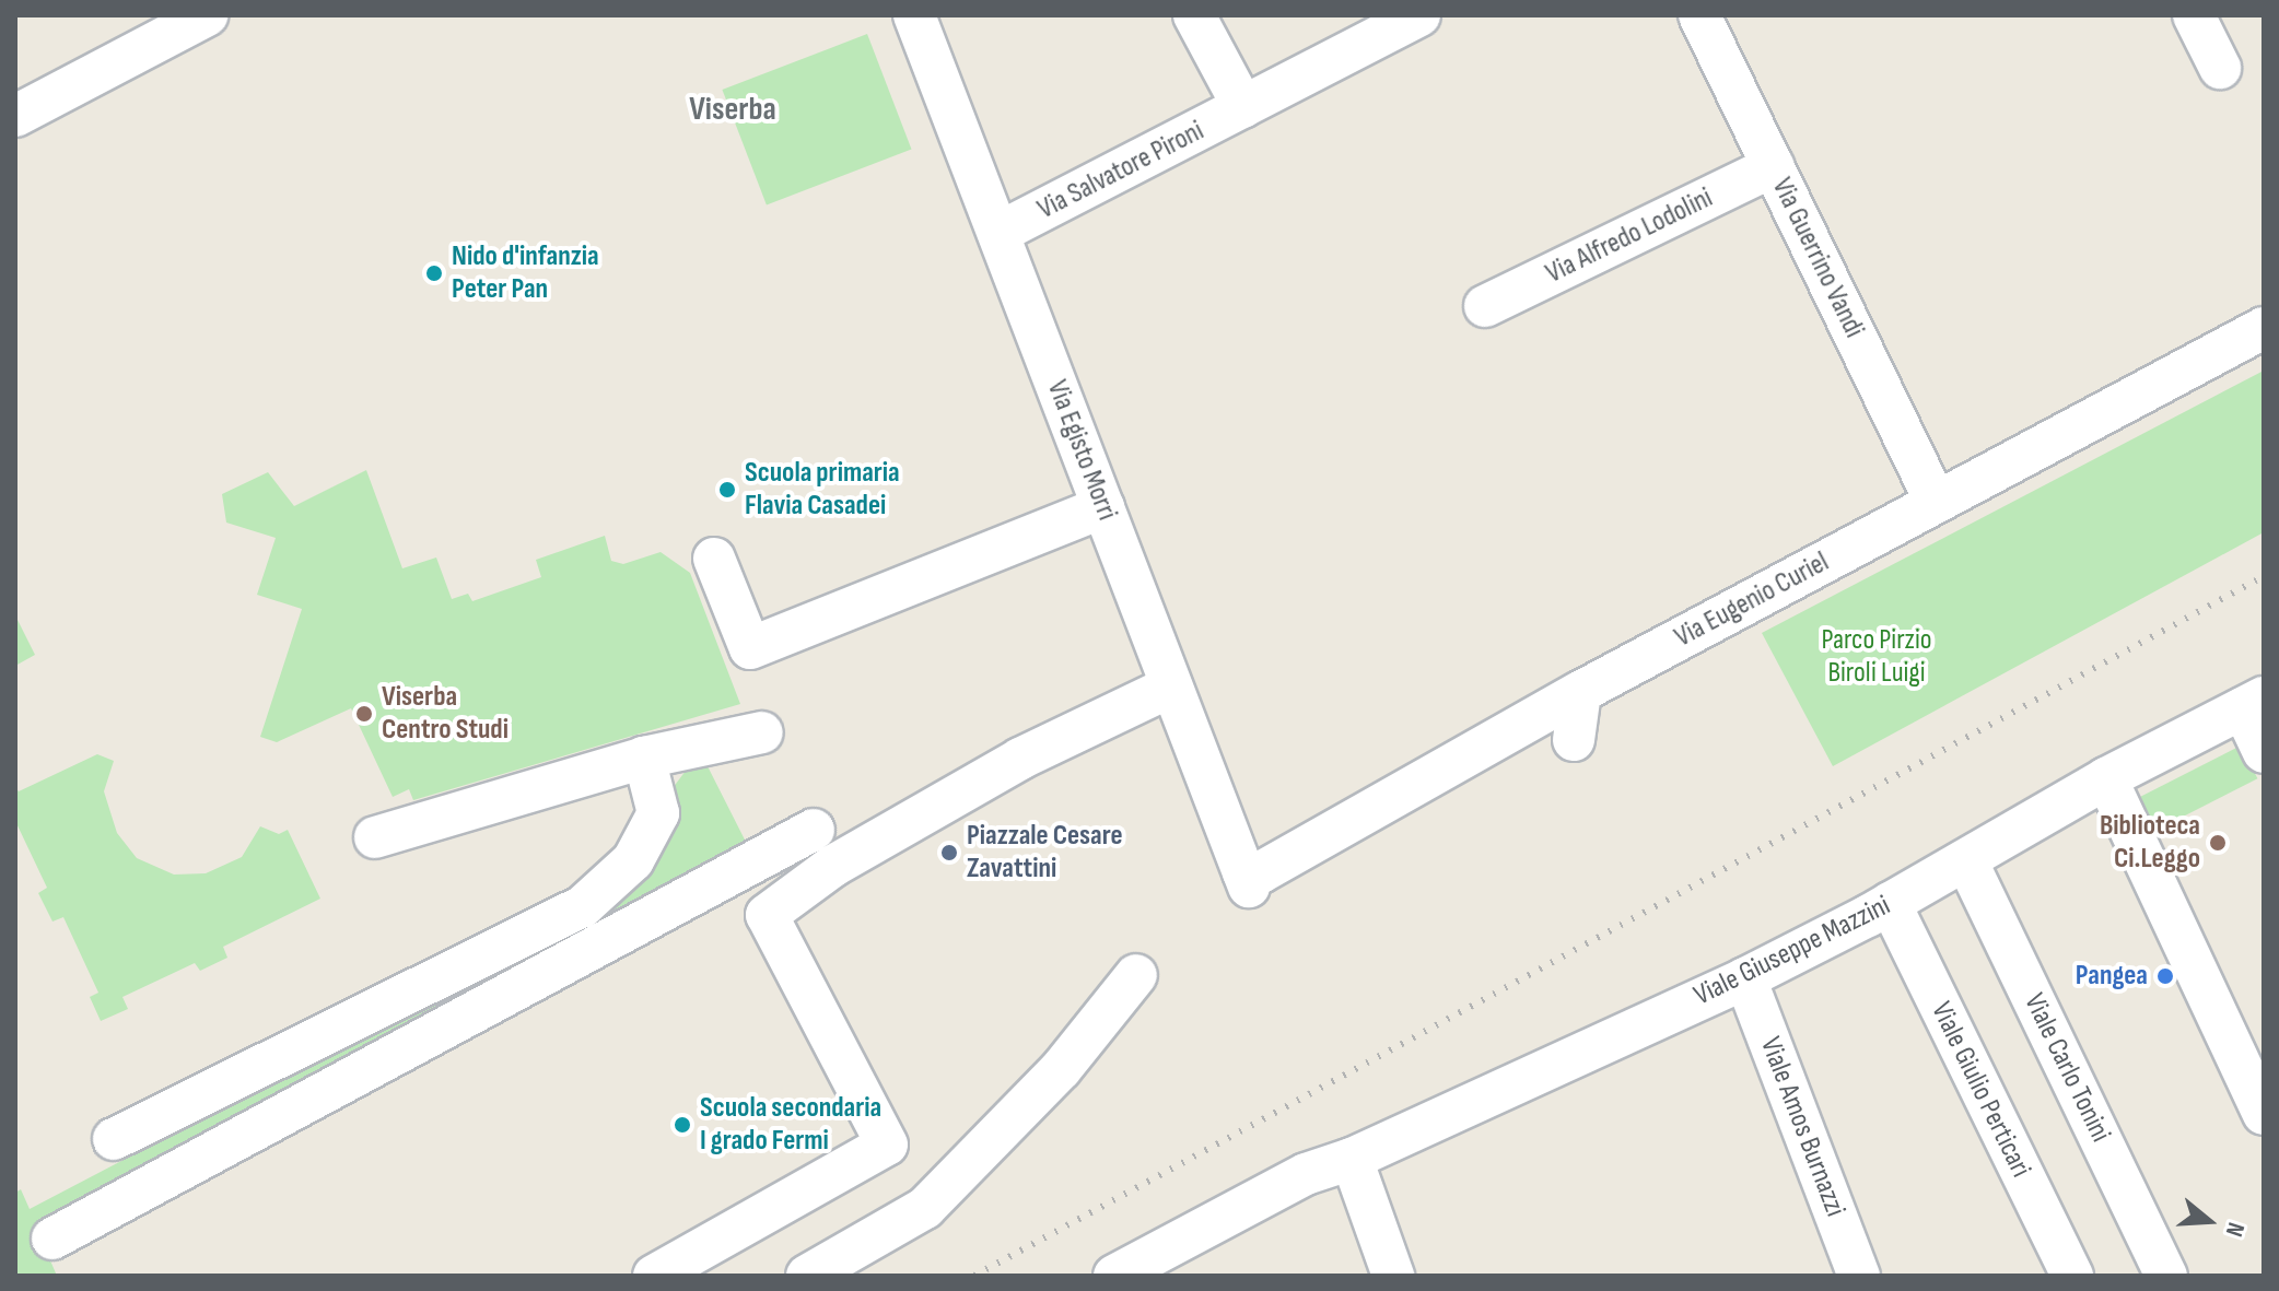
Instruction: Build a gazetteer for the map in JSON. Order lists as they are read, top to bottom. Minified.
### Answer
{"streets":{"street":["Via Salvatore Pironi","Via Alfredo Lodolini","Via Guerrino Vandi","Via Egisto Morri","Via Eugenio Curiel","Viale Giuseppe Mazzini","Viale Carlo Tonini","Viale Giulio Perticari","Viale Amos Burnazzi"]},"crossings":[["Via Salvatore Pironi","Via Egisto Morri"],["Via Alfredo Lodolini","Via Guerrino Vandi"],["Via Guerrino Vandi","Via Eugenio Curiel"],["Via Egisto Morri","Via Eugenio Curiel"],["Viale Giuseppe Mazzini","Viale Carlo Tonini"],["Viale Giuseppe Mazzini","Viale Giulio Perticari"],["Viale Giuseppe Mazzini","Viale Amos Burnazzi"]],"districts":["Viserba"],"parks":["Parco Pirzio Biroli Luigi"],"places":["Nido d'infanzia Peter Pan","Scuola primaria Flavia Casadei","Viserba Centro Studi","Biblioteca Ci.Leggo","Piazzale Cesare Zavattini","Pangea","Scuola secondaria I grado Fermi"],"north":"right"}
